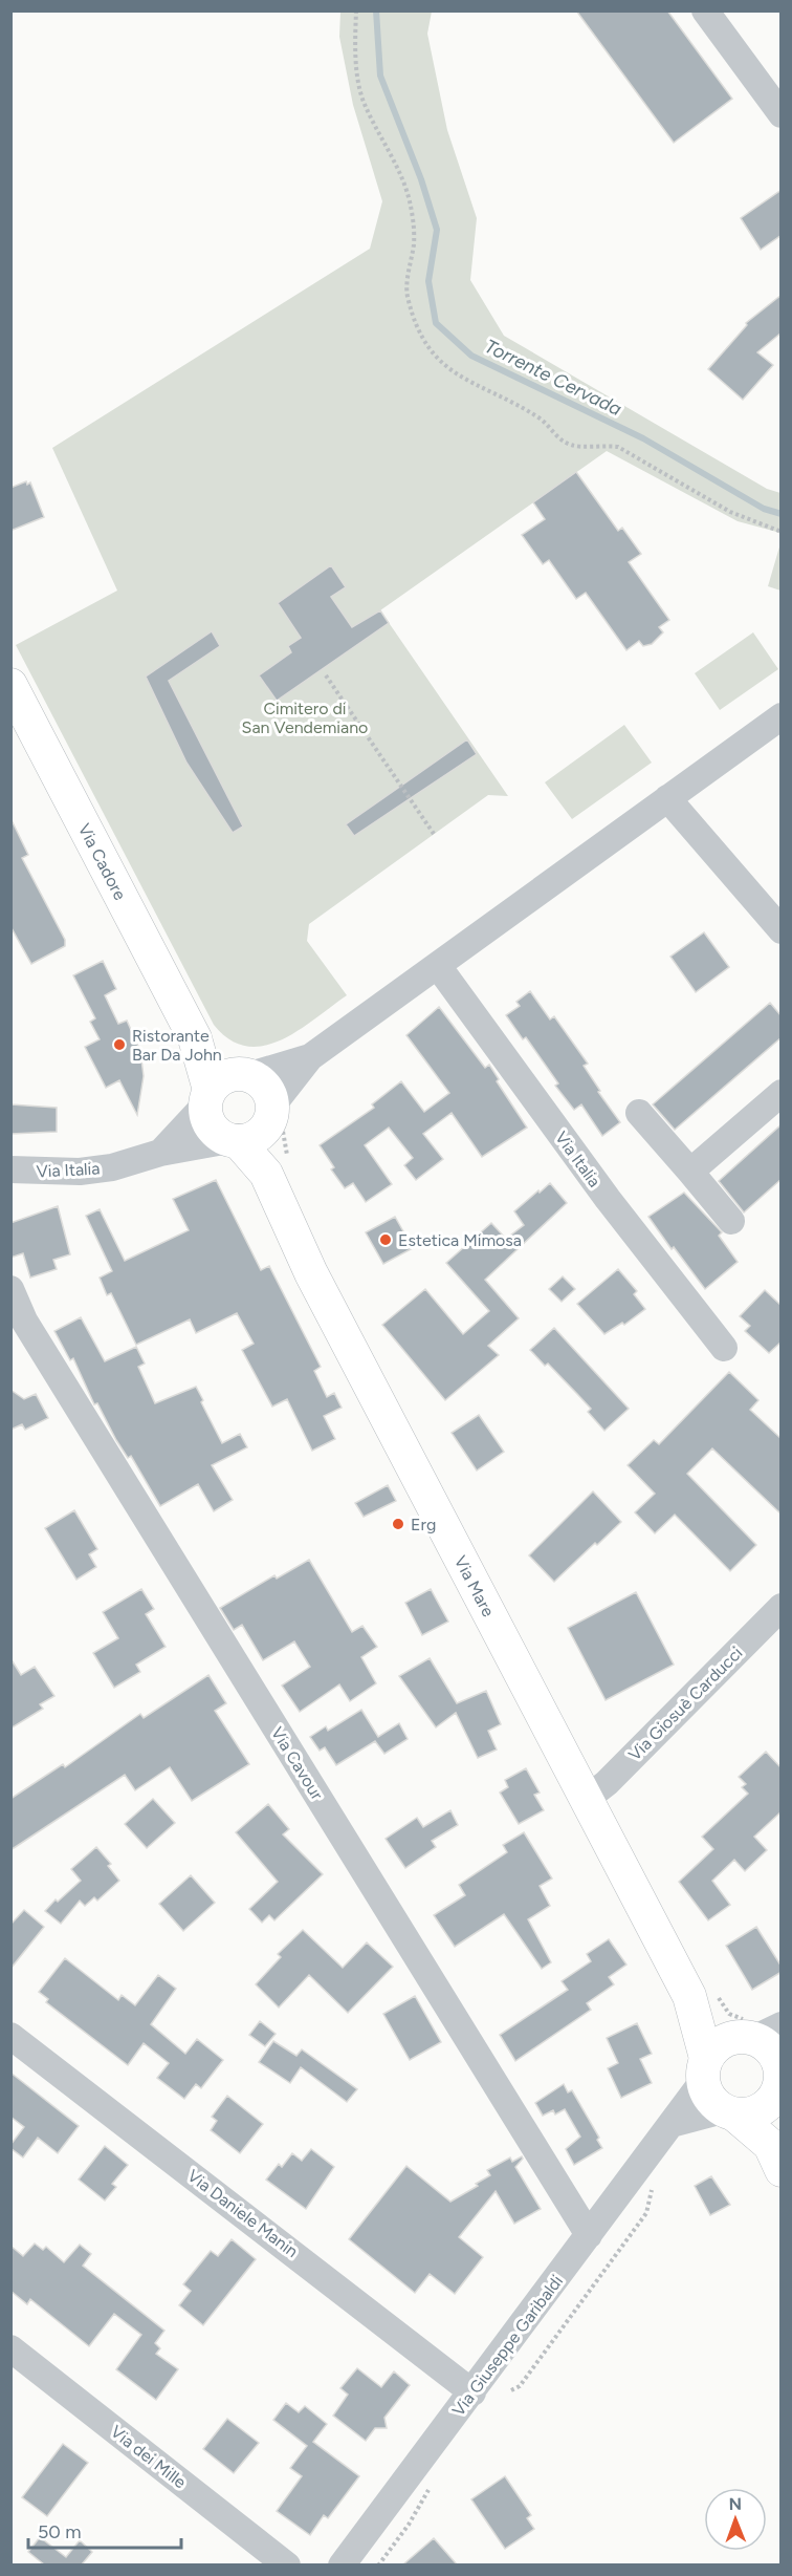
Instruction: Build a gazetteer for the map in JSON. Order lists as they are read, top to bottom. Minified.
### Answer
{"streets":{"main road":["Via Cadore","Via Mare"],"street":["Via Italia","Via Giosuè Carducci","Via Cavour","Via Daniele Manin","Via Giuseppe Garibaldi","Via dei Mille"]},"crossings":[["Via Cadore","Via Italia"],["Via Cadore","Via Mare"],["Via Italia","Via Mare"],["Via Mare","Via Giosuè Carducci"],["Via Mare","Via Giuseppe Garibaldi"],["Via Cavour","Via Giuseppe Garibaldi"],["Via Daniele Manin","Via Giuseppe Garibaldi"]],"water":["Torrente Cervada"],"parks":["Cimitero di San Vendemiano"],"places":["Ristorante Bar Da John","Estetica Mimosa","Erg"],"scale_bar":"50 m","north":"top"}
